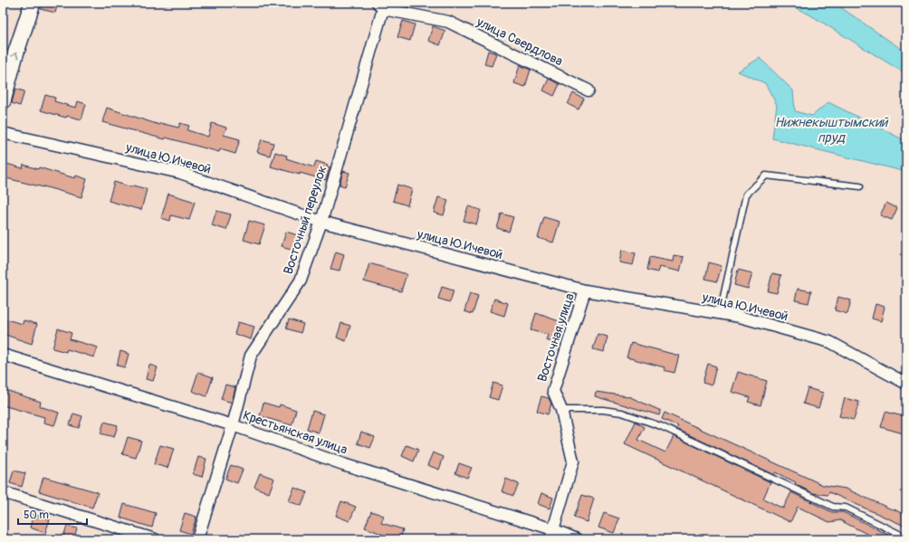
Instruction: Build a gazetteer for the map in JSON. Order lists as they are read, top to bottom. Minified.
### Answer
{"streets":{"street":["улица Свердлова","улица Ю.Ичевой","Восточный переулок","Восточная улица","Крестьянская улица"]},"crossings":[["улица Свердлова","Восточный переулок"],["улица Ю.Ичевой","Восточный переулок"],["улица Ю.Ичевой","Восточная улица"],["Восточный переулок","Крестьянская улица"],["Восточная улица","Крестьянская улица"]],"water":["Нижнекыштымский пруд"],"scale_bar":"50 m"}
